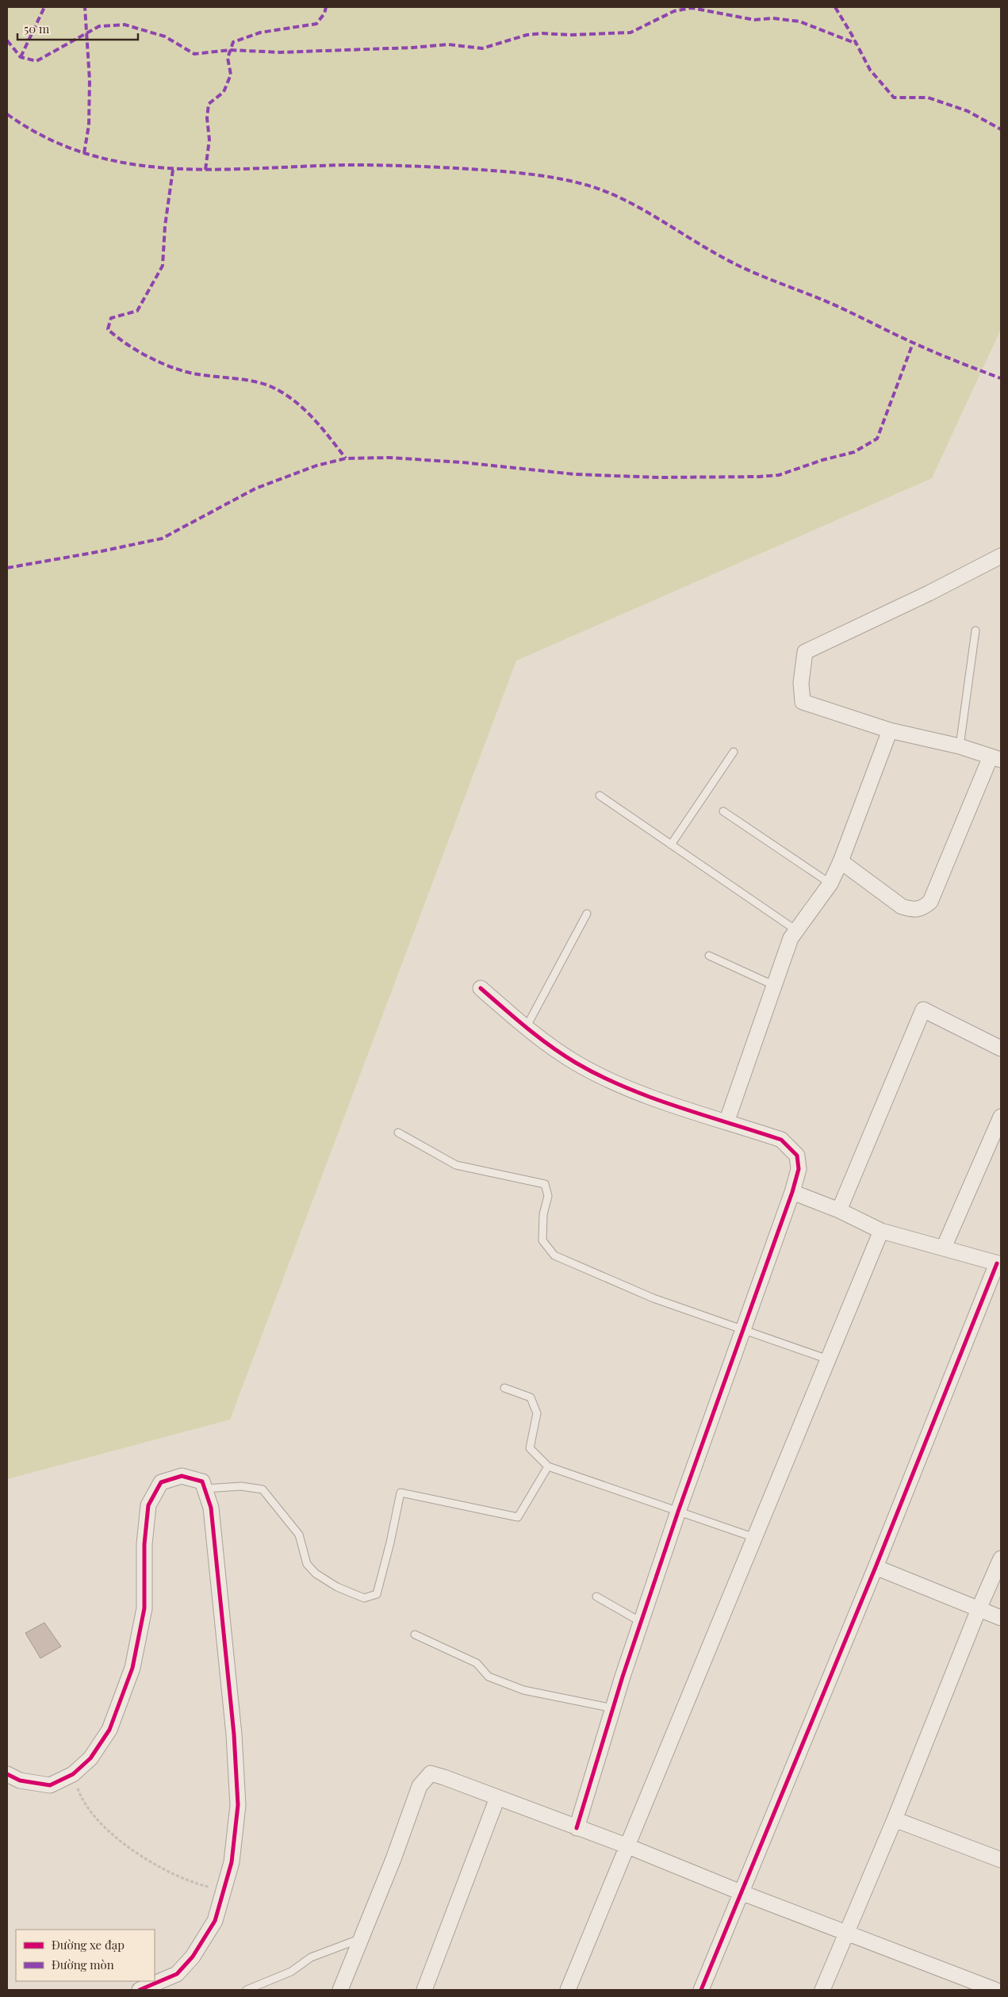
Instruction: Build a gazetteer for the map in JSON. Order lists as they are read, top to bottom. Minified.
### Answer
{"legend":["Đường xe đạp","Đường mòn"],"scale_bar":"50 m"}
